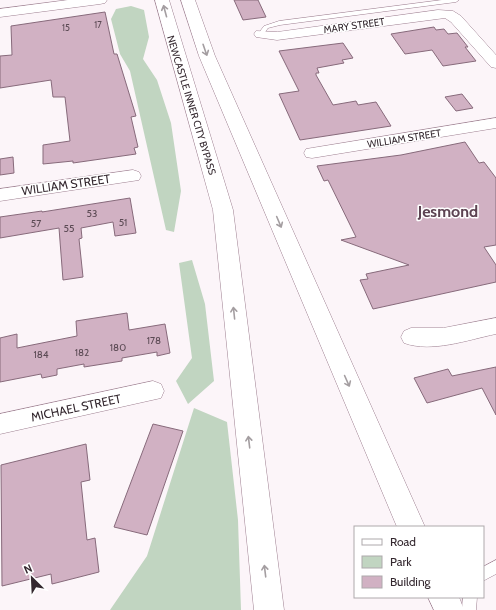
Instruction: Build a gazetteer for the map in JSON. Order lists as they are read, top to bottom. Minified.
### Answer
{"streets":{"main road":["NEWCASTLE INNER CITY BYPASS"],"street":["MARY STREET","WILLIAM STREET","MICHAEL STREET"]},"districts":["Jesmond"],"house_numbers":["17","15","53","51","57","55","178","180","182","184"],"legend":["Road","Park","Building"],"north":"top left"}
